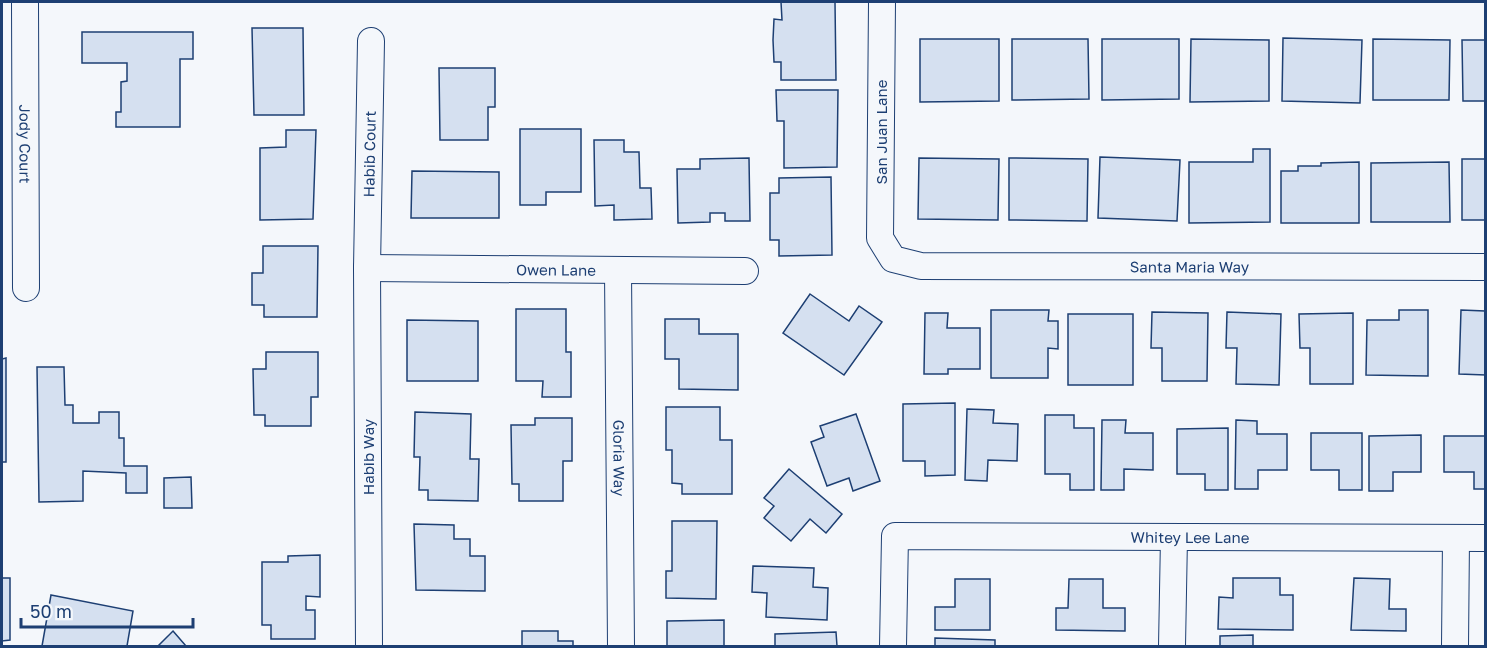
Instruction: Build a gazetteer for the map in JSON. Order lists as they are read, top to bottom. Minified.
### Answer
{"streets":{"street":["San Juan Lane","Jody Court","Habib Court","Santa Maria Way","Owen Lane","Habib Way","Gloria Way","Whitey Lee Lane"]},"crossings":[["San Juan Lane","Santa Maria Way"],["Habib Court","Owen Lane"],["Habib Court","Habib Way"],["Owen Lane","Habib Way"],["Owen Lane","Gloria Way"]],"scale_bar":"50 m"}
